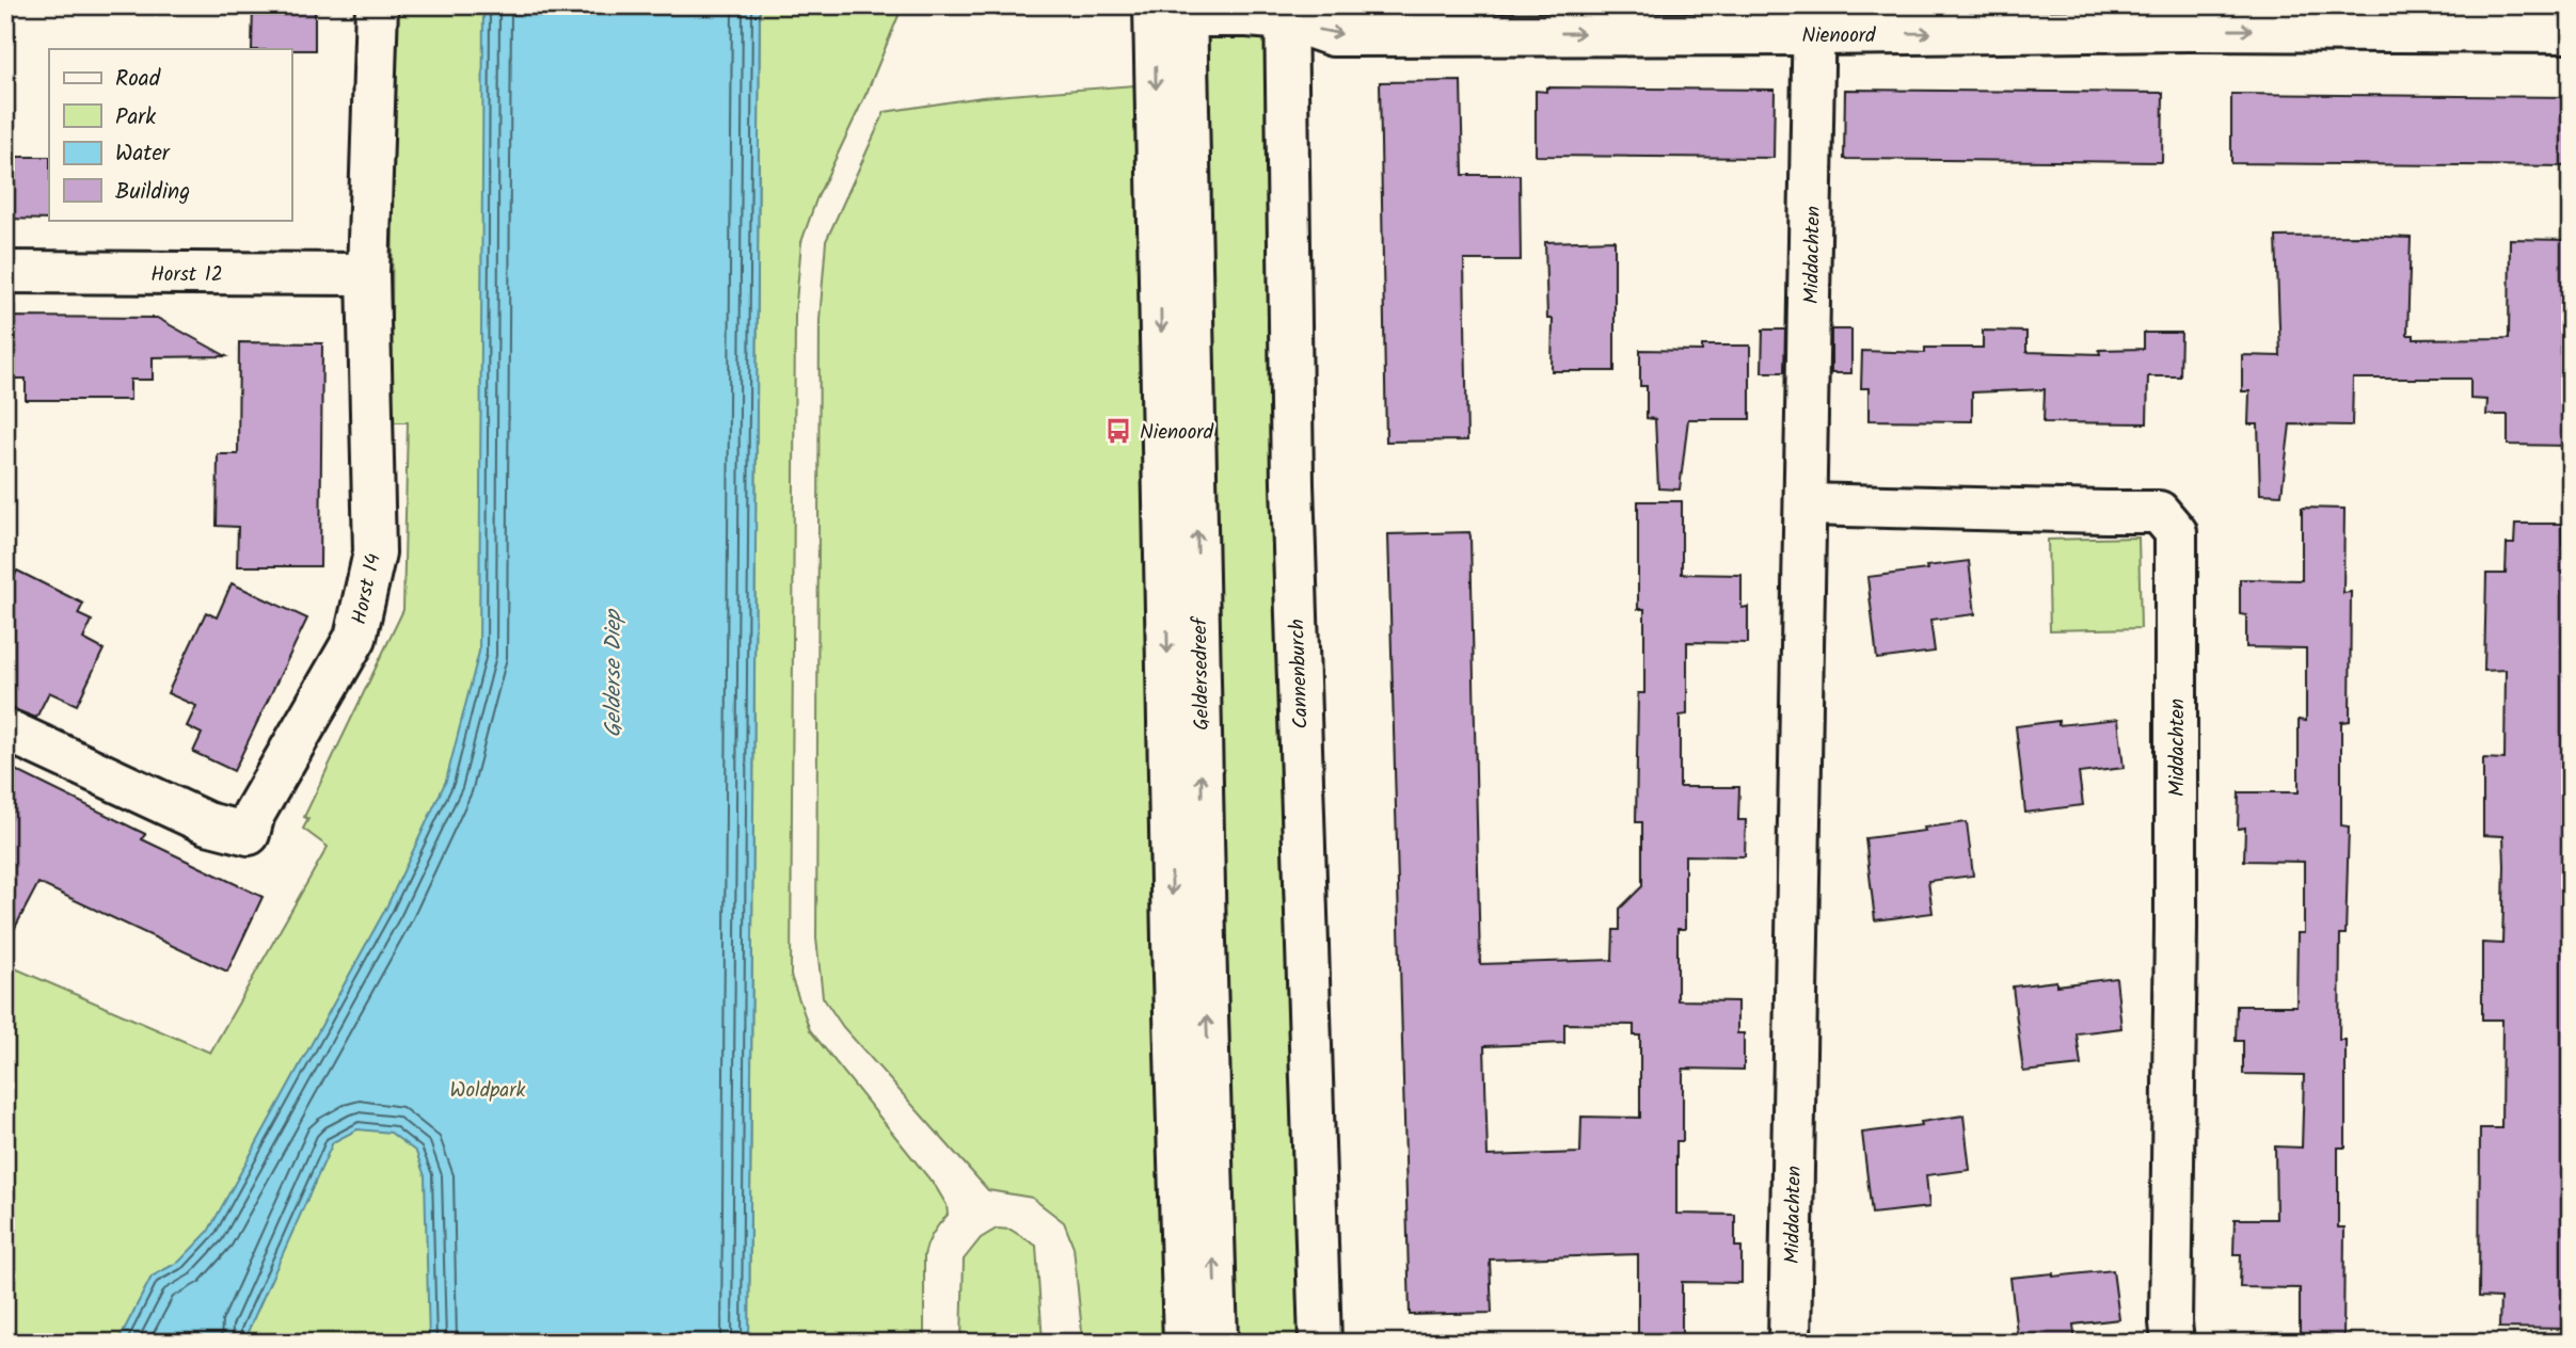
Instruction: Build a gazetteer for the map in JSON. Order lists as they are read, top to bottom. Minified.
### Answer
{"streets":{"street":["Nienoord","Middachten","Horst 12","Horst 14","Geldersedreef","Cannenburch"]},"crossings":[["Nienoord","Middachten"],["Nienoord","Geldersedreef"],["Nienoord","Cannenburch"],["Horst 12","Horst 14"]],"one_way":["Nienoord"],"water":["Gelderse Diep"],"parks":["Woldpark"],"places":{"bus stop":["Nienoord"]},"legend":["Road","Park","Water","Building"]}
